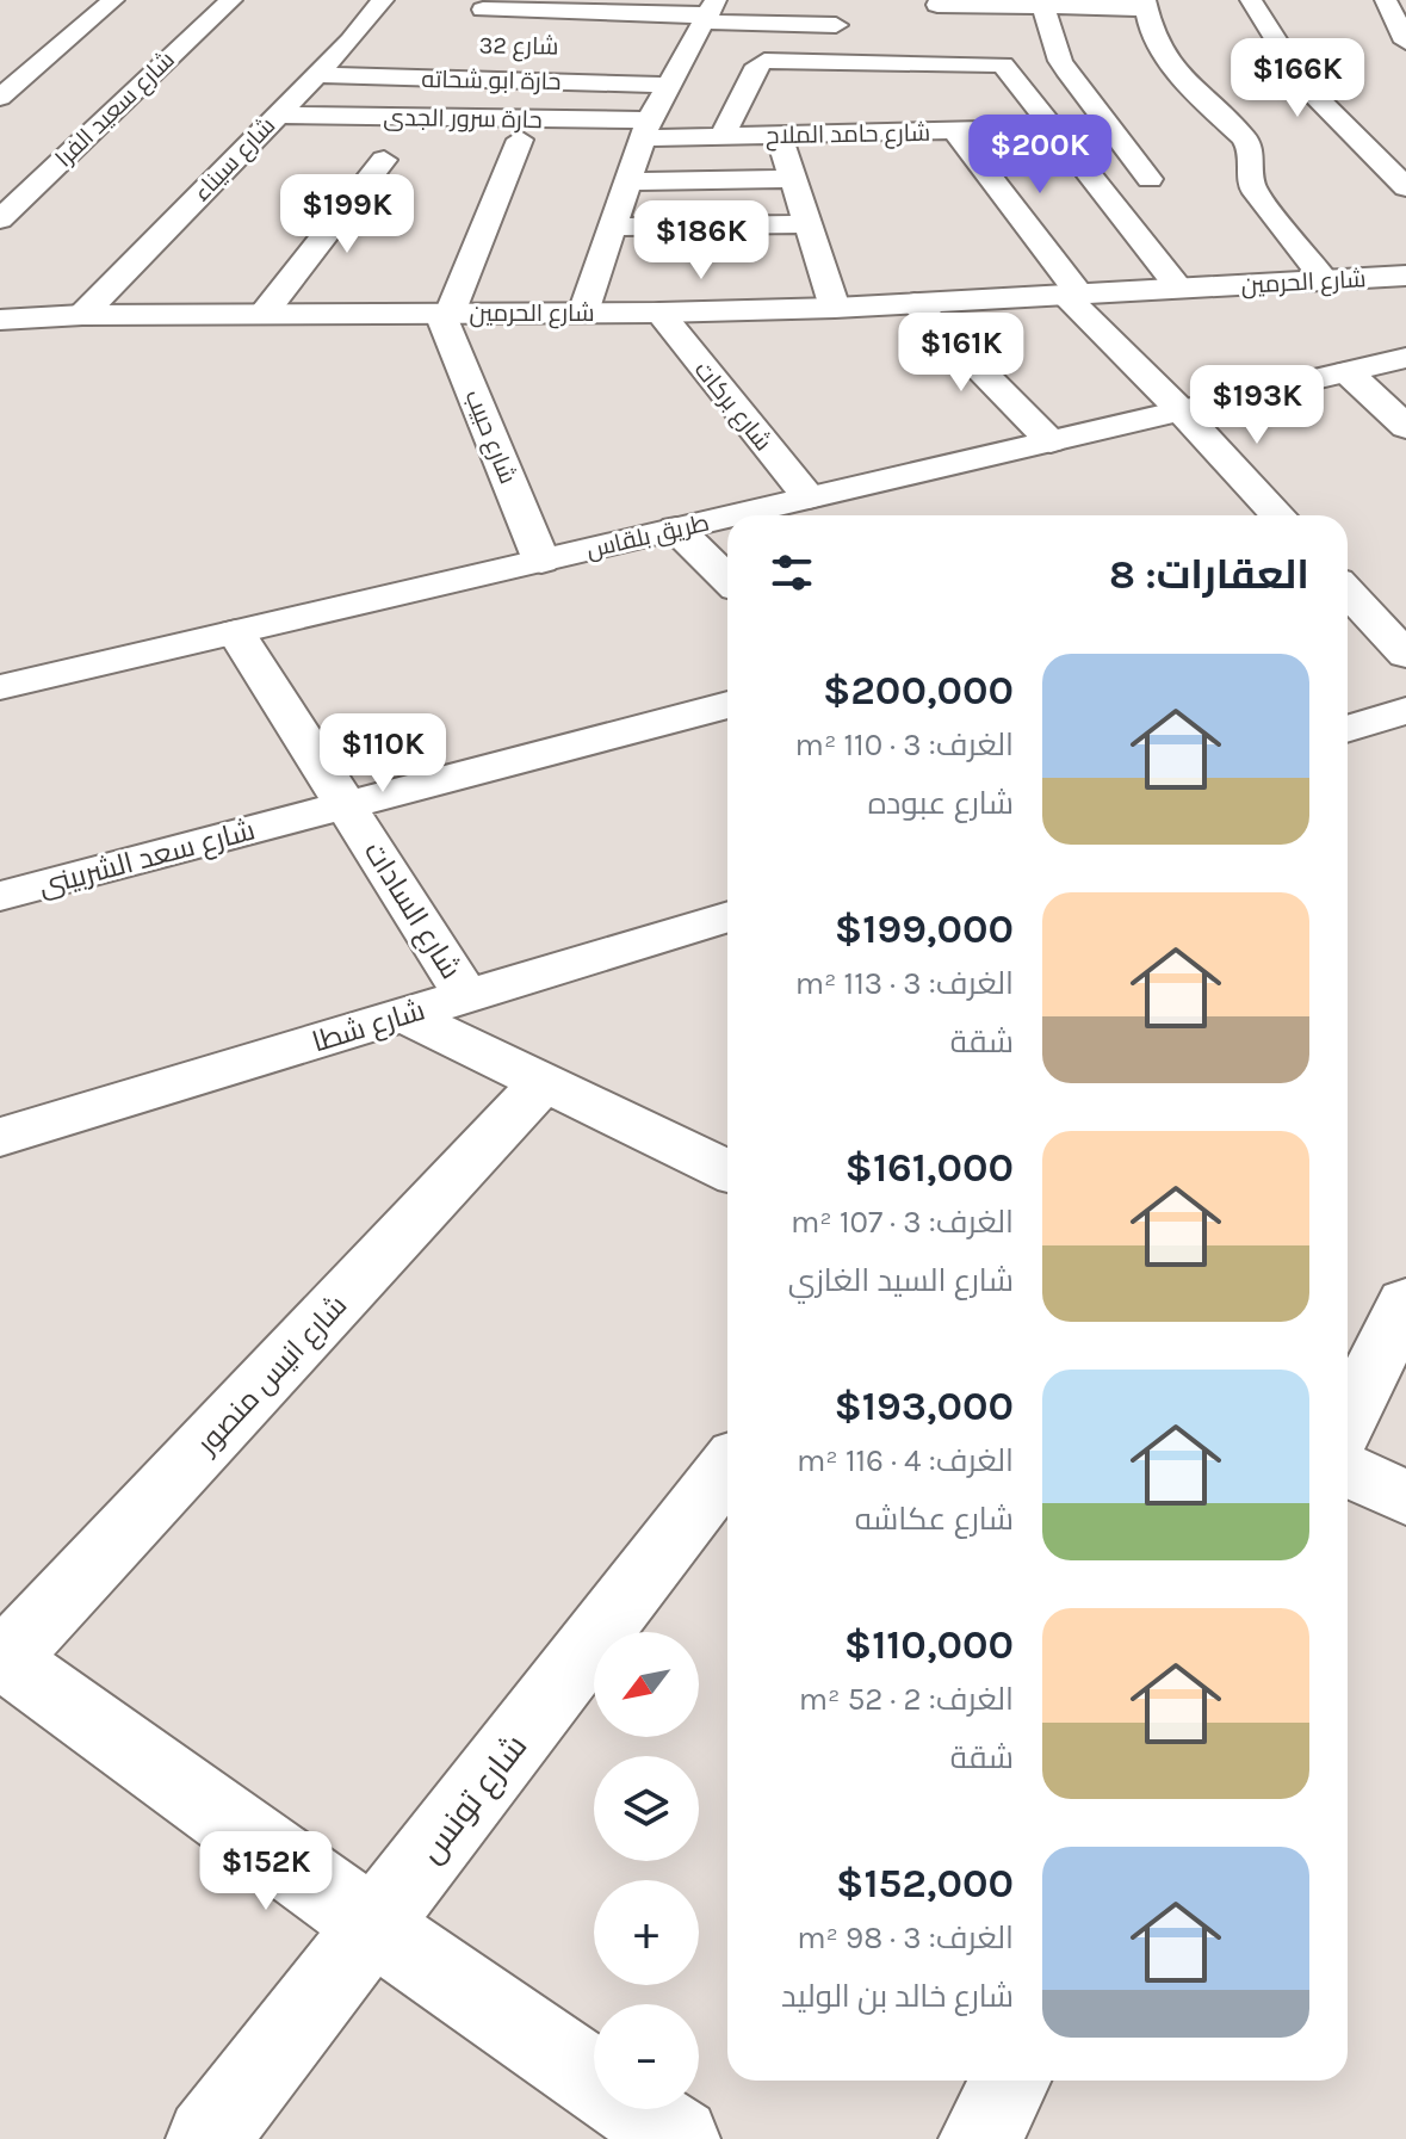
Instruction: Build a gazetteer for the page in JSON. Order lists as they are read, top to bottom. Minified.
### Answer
{"streets":{"street":["حارة ابو شحاته","شارع سعيد الفرا","حارة سرور الجدى","شارع حامد الملاح","شارع سيناء","شارع الحرمين","شارع بركات","شارع حبيب","طريق بلقاس","شارع سعد الشربينى","شارع السادات","شارع شطا","شارع انيس منصور","شارع تونس"]},"crossings":[["حارة ابو شحاته","شارع سيناء"],["حارة سرور الجدى","شارع حامد الملاح"],["حارة سرور الجدى","شارع سيناء"],["شارع سيناء","شارع الحرمين"],["شارع الحرمين","شارع بركات"],["شارع الحرمين","شارع حبيب"],["شارع بركات","طريق بلقاس"],["شارع حبيب","طريق بلقاس"],["طريق بلقاس","شارع السادات"],["شارع سعد الشربينى","شارع السادات"],["شارع السادات","شارع شطا"],["شارع السادات","شارع انيس منصور"]],"north":"bottom left","page":{"price":["$166K","$200K","$199K","$186K","$161K","$193K","$110K","$152K"],"heading":"العقارات: 8","list":[{"name":"$200,000","note":"الغرف: 3 · 110 m² · شارع عبوده"},{"name":"$199,000","note":"الغرف: 3 · 113 m² · شقة"},{"name":"$161,000","note":"الغرف: 3 · 107 m² · شارع السيد الغازي"},{"name":"$193,000","note":"الغرف: 4 · 116 m² · شارع عكاشه"},{"name":"$110,000","note":"الغرف: 2 · 52 m² · شقة"},{"name":"$152,000","note":"الغرف: 3 · 98 m² · شارع خالد بن الوليد"}],"map_buttons":["+","−"]}}
